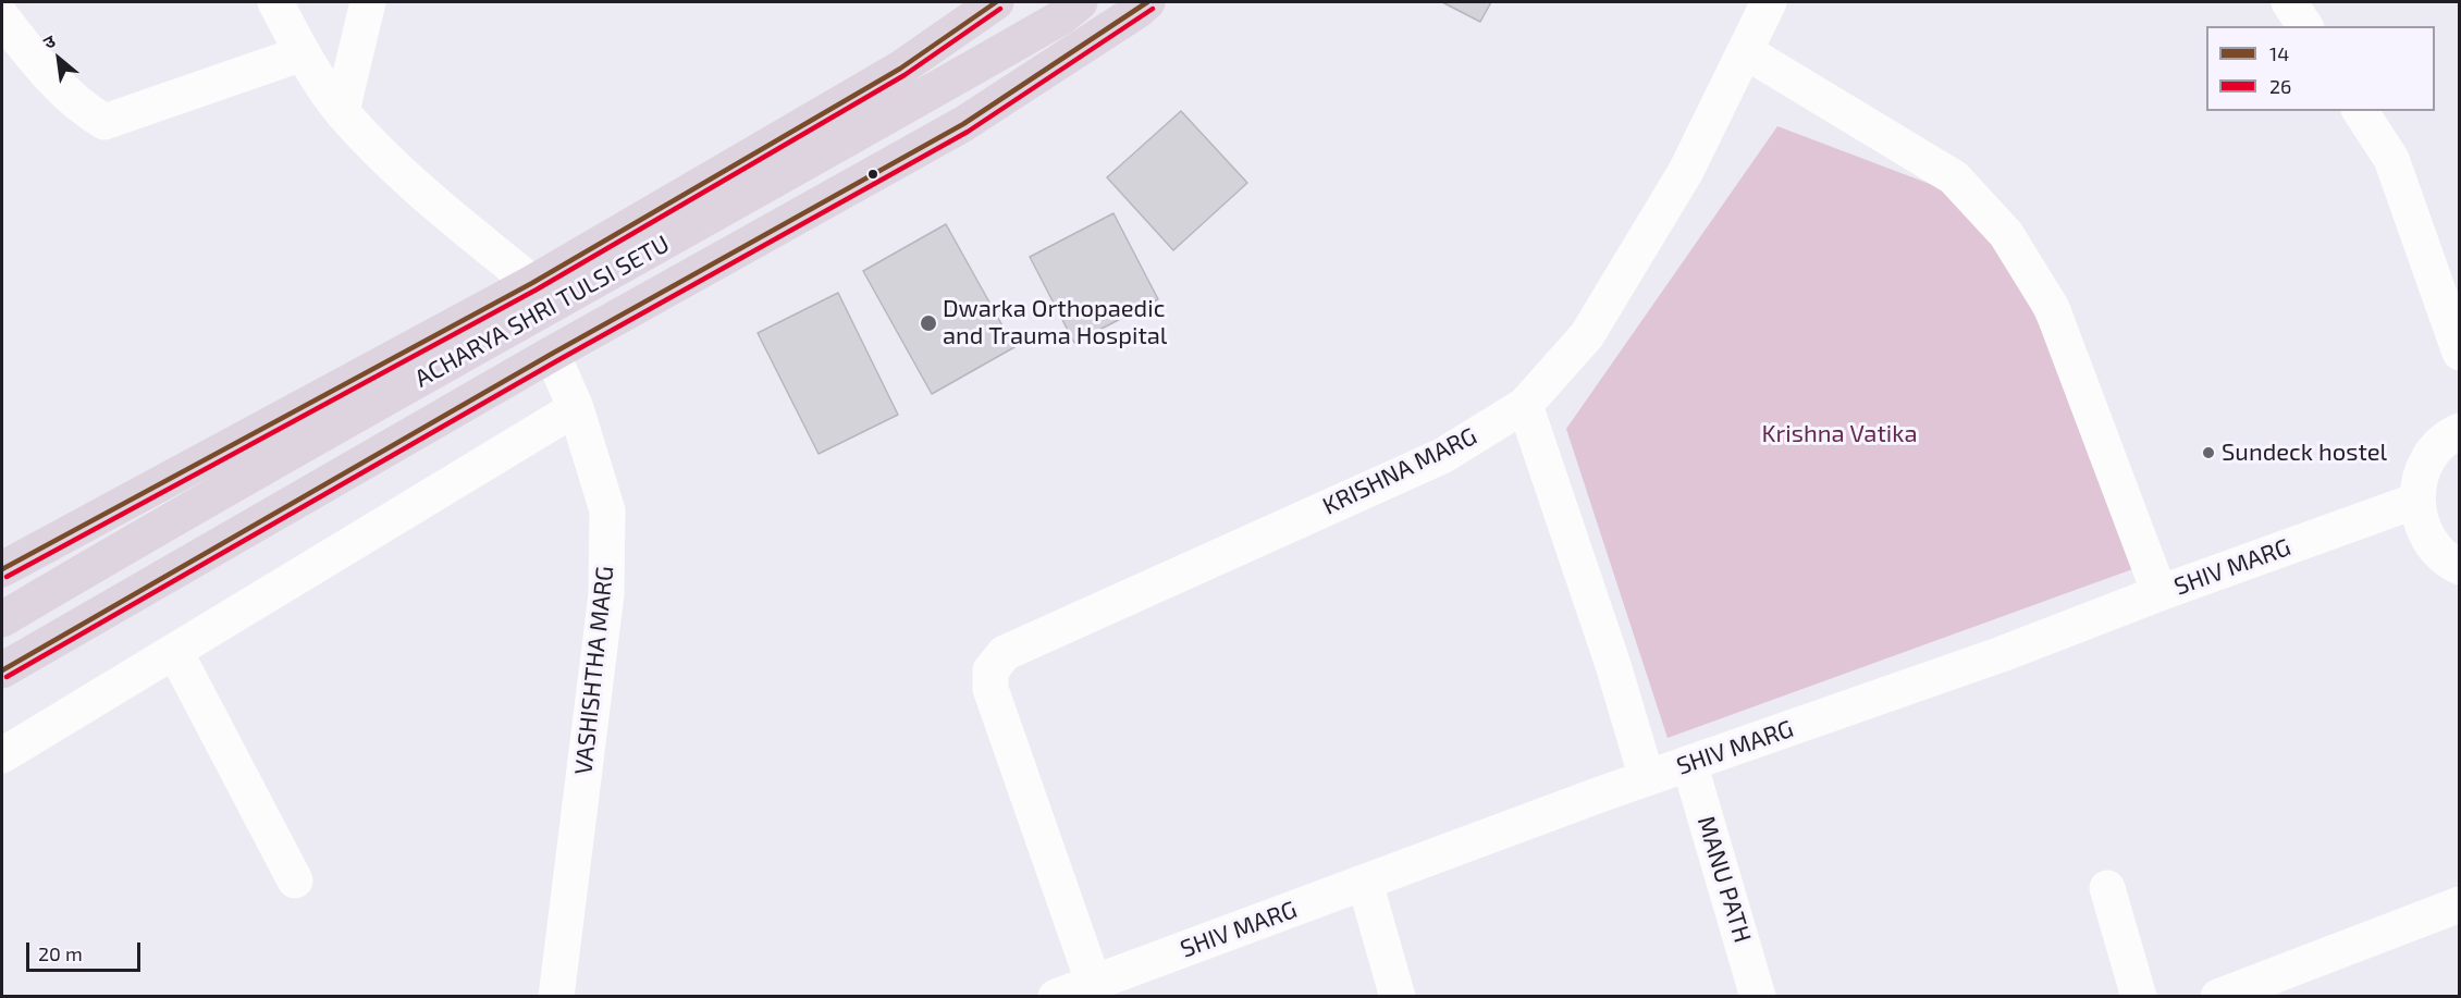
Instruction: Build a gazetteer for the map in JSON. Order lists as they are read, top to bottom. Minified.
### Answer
{"streets":{"highway":["ACHARYA SHRI TULSI SETU"],"street":["KRISHNA MARG","SHIV MARG","VASHISHTHA MARG","MANU PATH"]},"crossings":[["KRISHNA MARG","SHIV MARG"],["SHIV MARG","MANU PATH"]],"parks":["Krishna Vatika"],"places":["Dwarka Orthopaedic and Trauma Hospital","Sundeck hostel"],"lines":["transit line 14","transit line 26"],"legend":["14","26"],"scale_bar":"20 m","north":"top left"}
